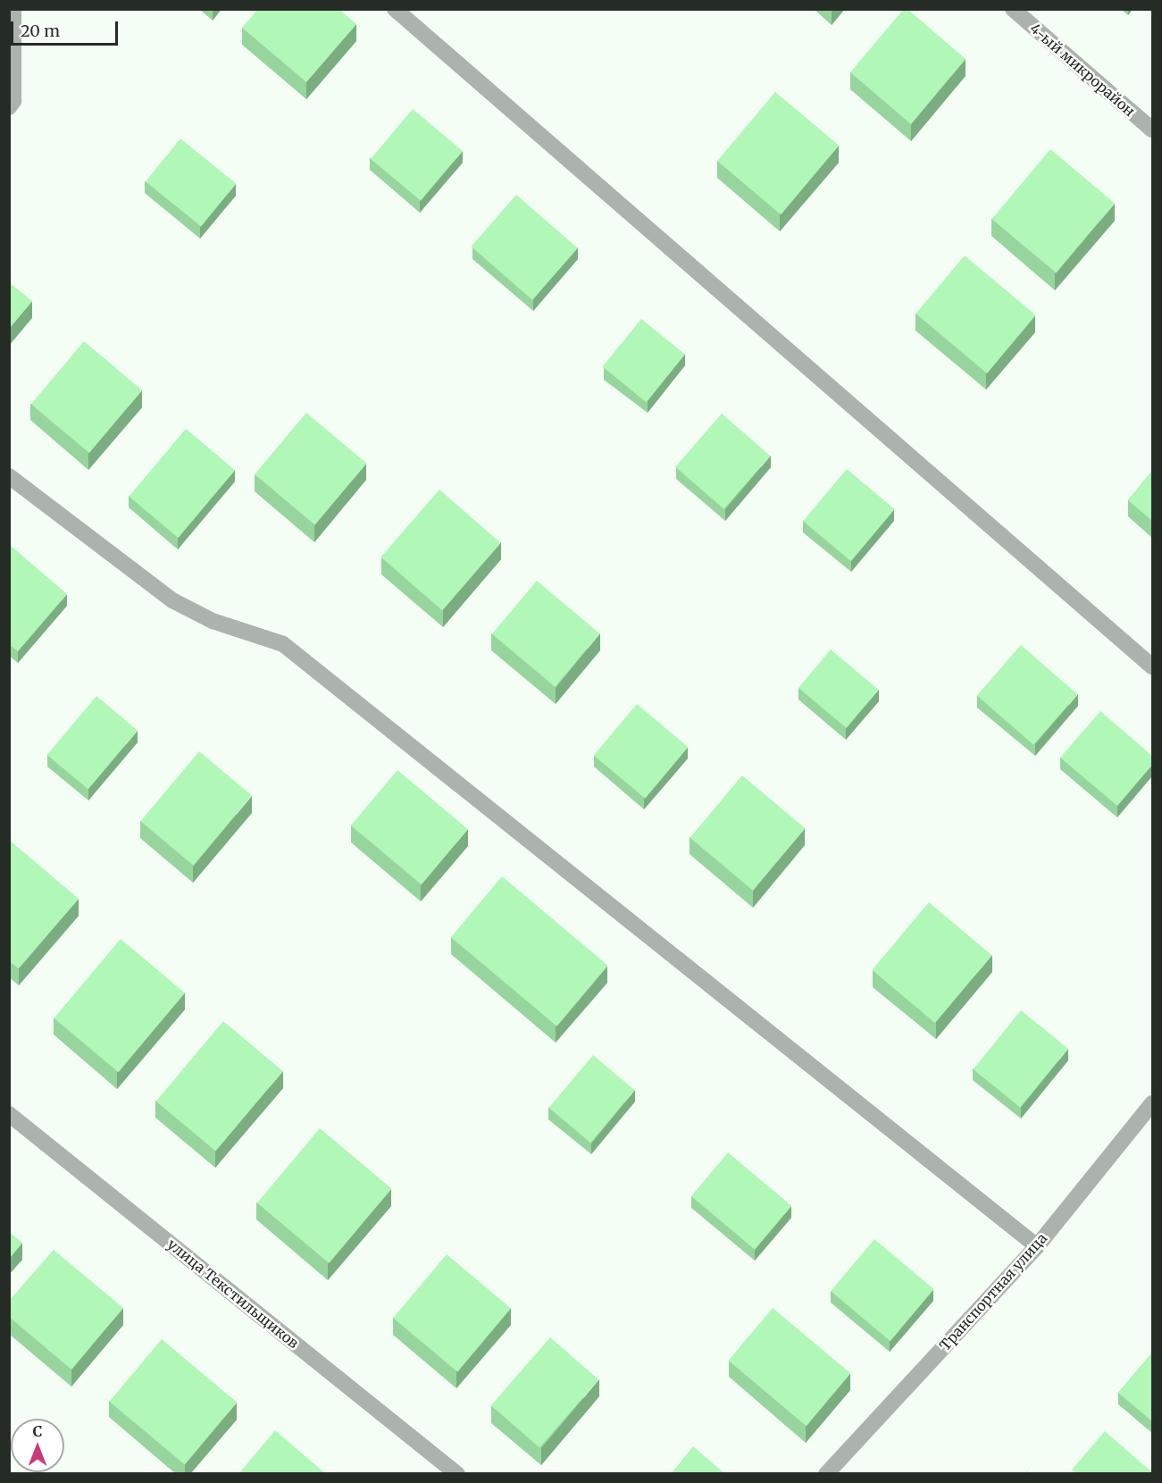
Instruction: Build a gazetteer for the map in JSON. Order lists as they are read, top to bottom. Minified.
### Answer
{"streets":{"street":["4-ый микрорайон","Транспортная улица","улица Текстильщиков"]},"scale_bar":"20 m","north":"top"}
